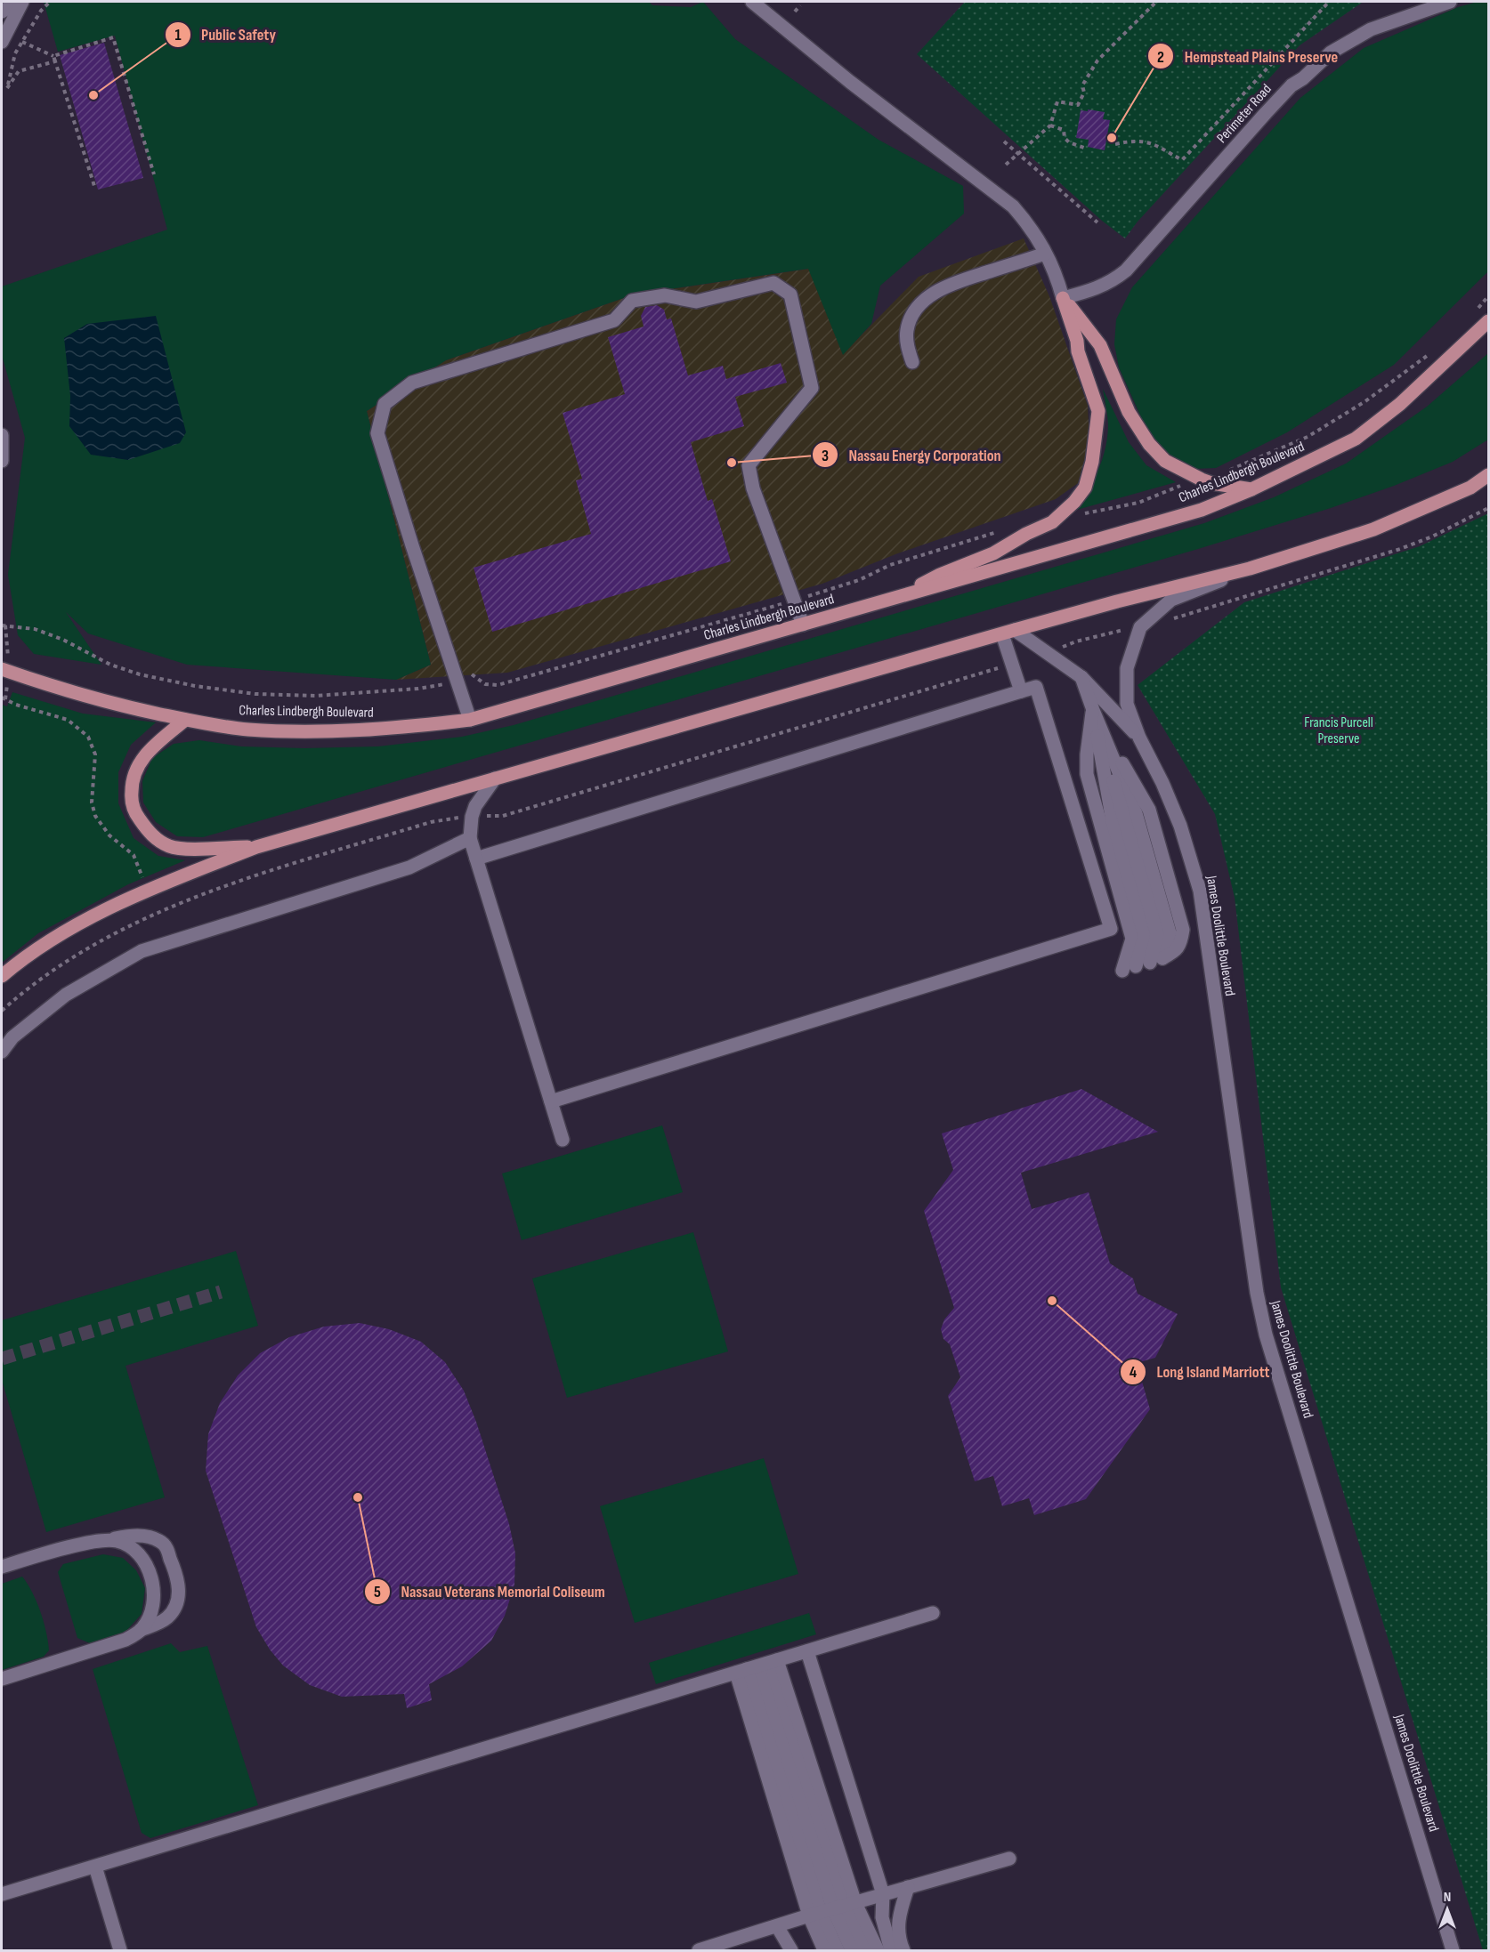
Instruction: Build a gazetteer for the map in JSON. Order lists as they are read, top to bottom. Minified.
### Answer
{"streets":{"main road":["Charles Lindbergh Boulevard"],"street":["Perimeter Road","James Doolittle Boulevard"]},"parks":["Francis Purcell Preserve"],"places":["Public Safety","Hempstead Plains Preserve","Nassau Energy Corporation","Long Island Marriott","Nassau Veterans Memorial Coliseum"],"north":"top"}
